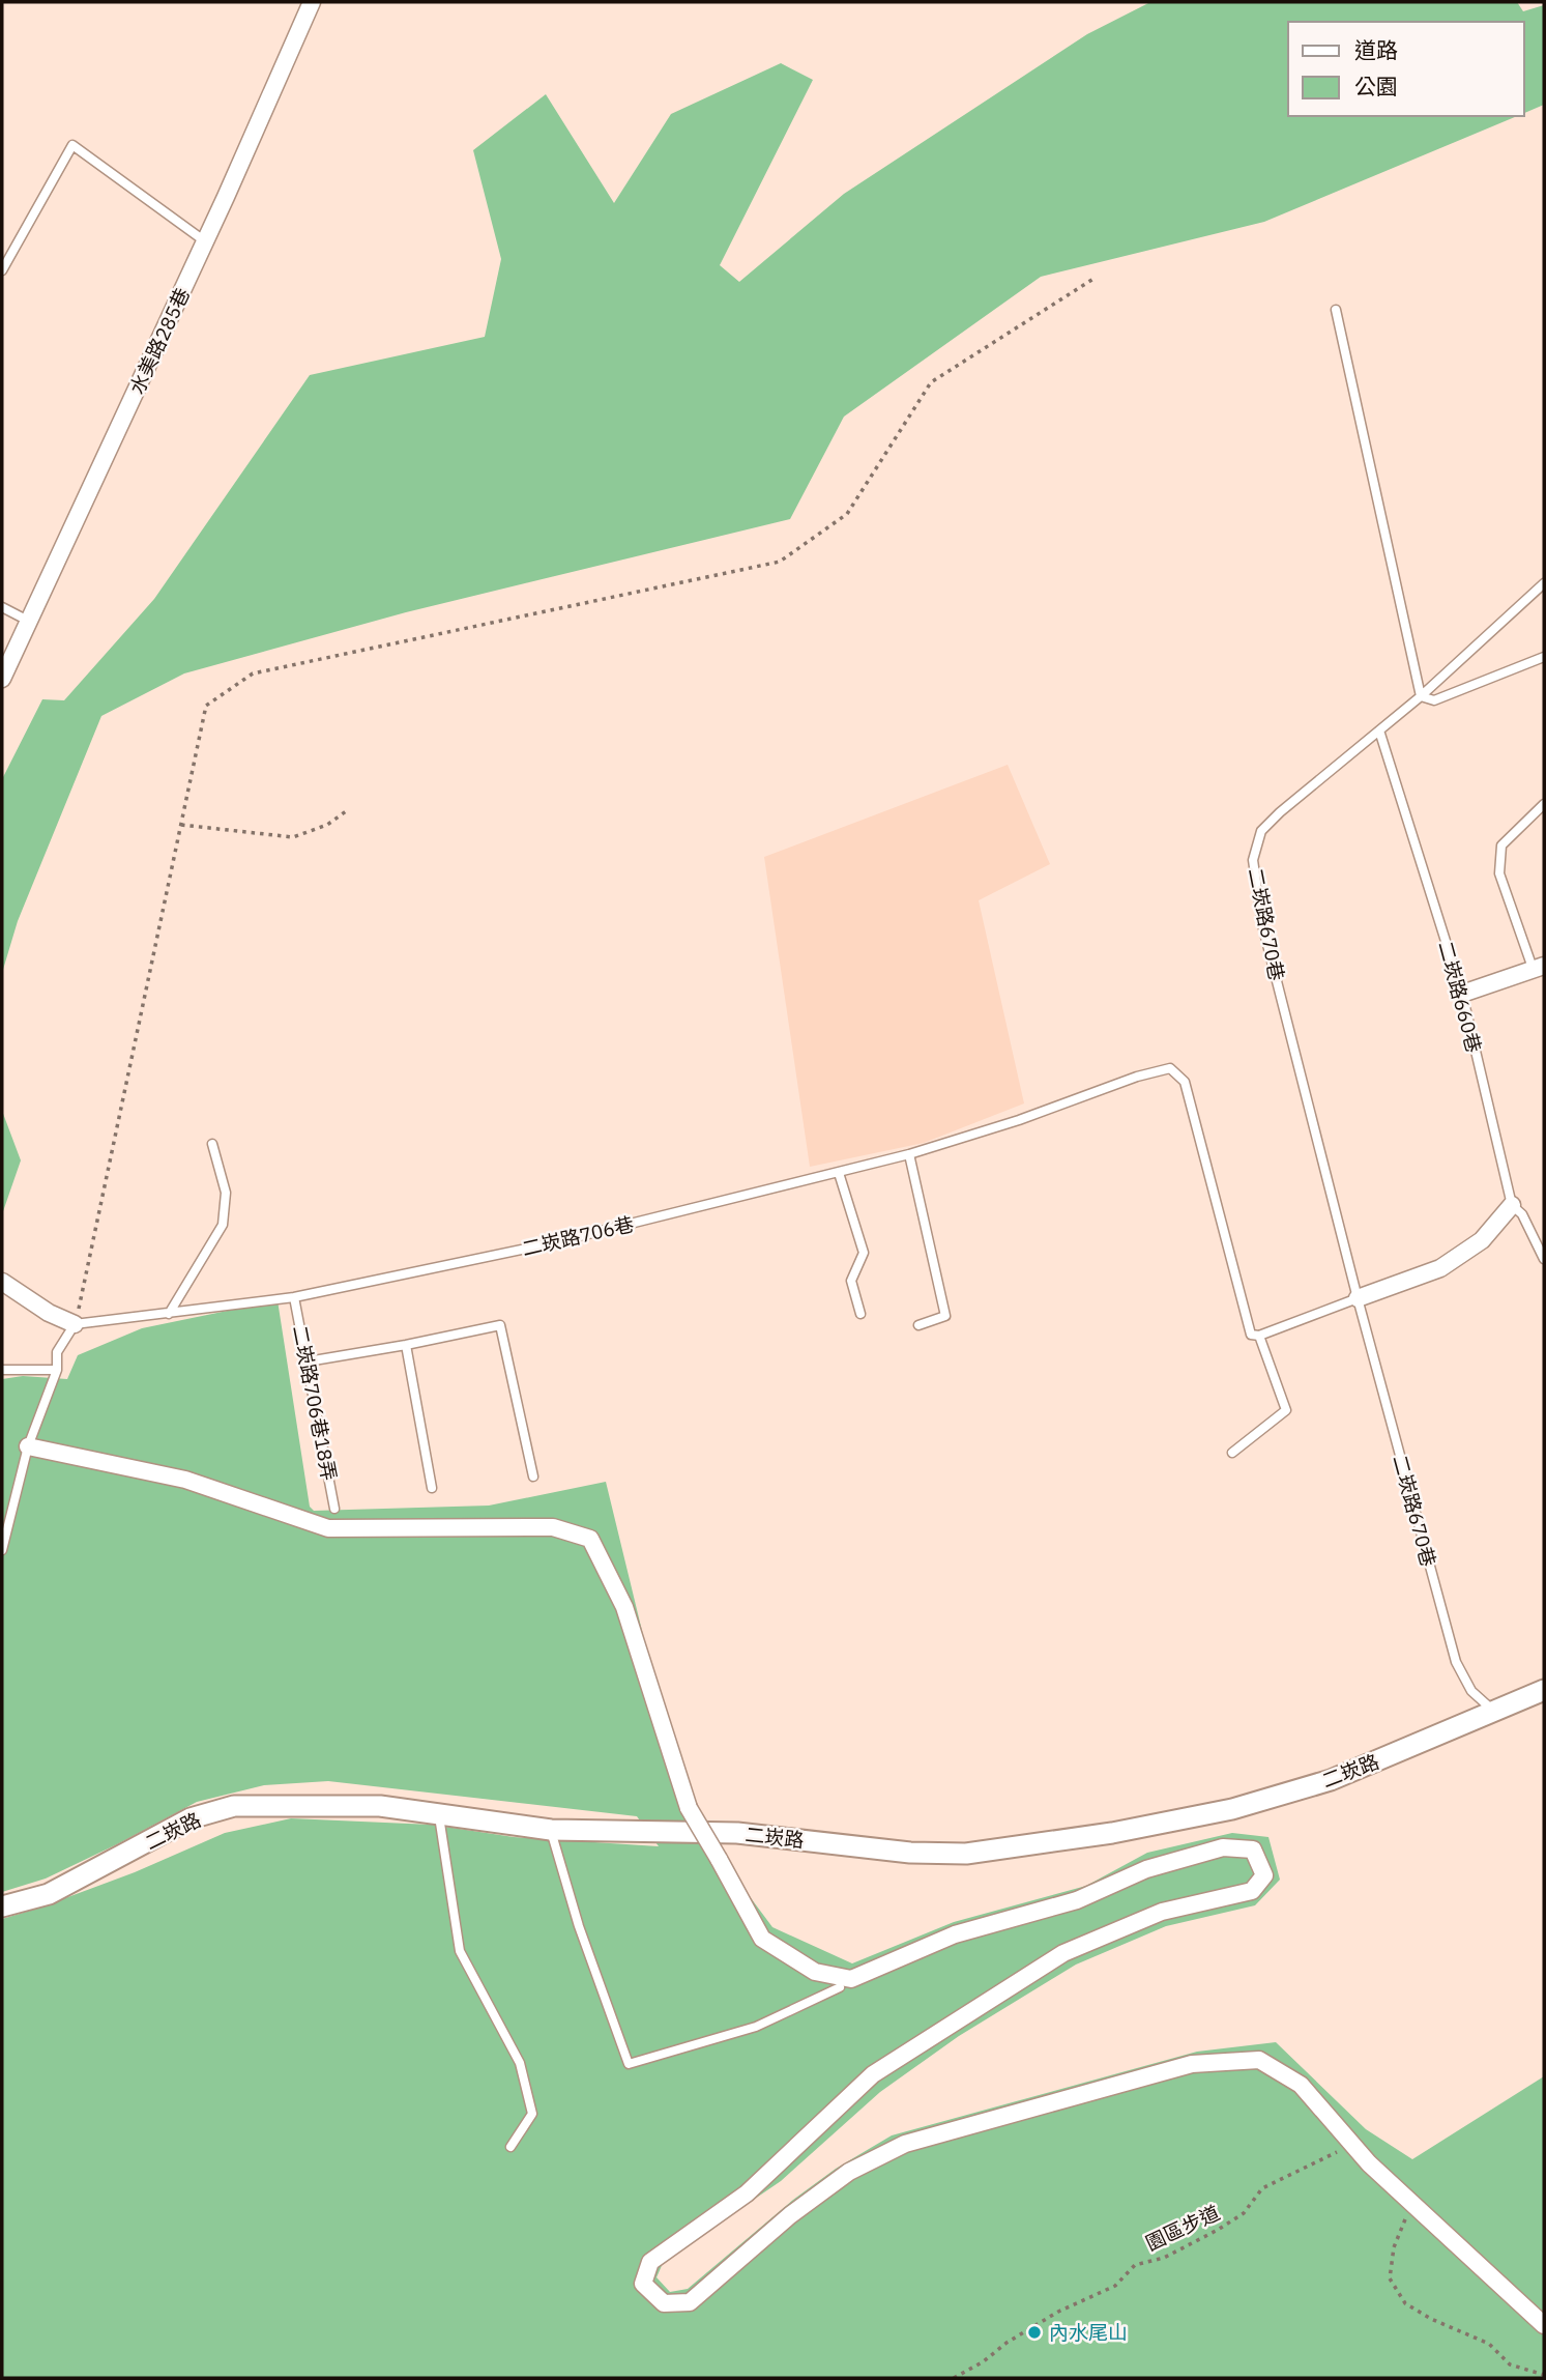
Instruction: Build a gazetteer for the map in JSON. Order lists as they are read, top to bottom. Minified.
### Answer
{"streets":{"street":["水美路285巷","二崁路"],"lane":["二崁路670巷","二崁路660巷","二崁路706巷","二崁路706巷18弄"],"path":["園區步道"]},"crossings":[["二崁路670巷","二崁路660巷"],["二崁路670巷","二崁路"],["二崁路706巷","二崁路706巷18弄"]],"places":["內水尾山"],"legend":["道路","公園"]}
